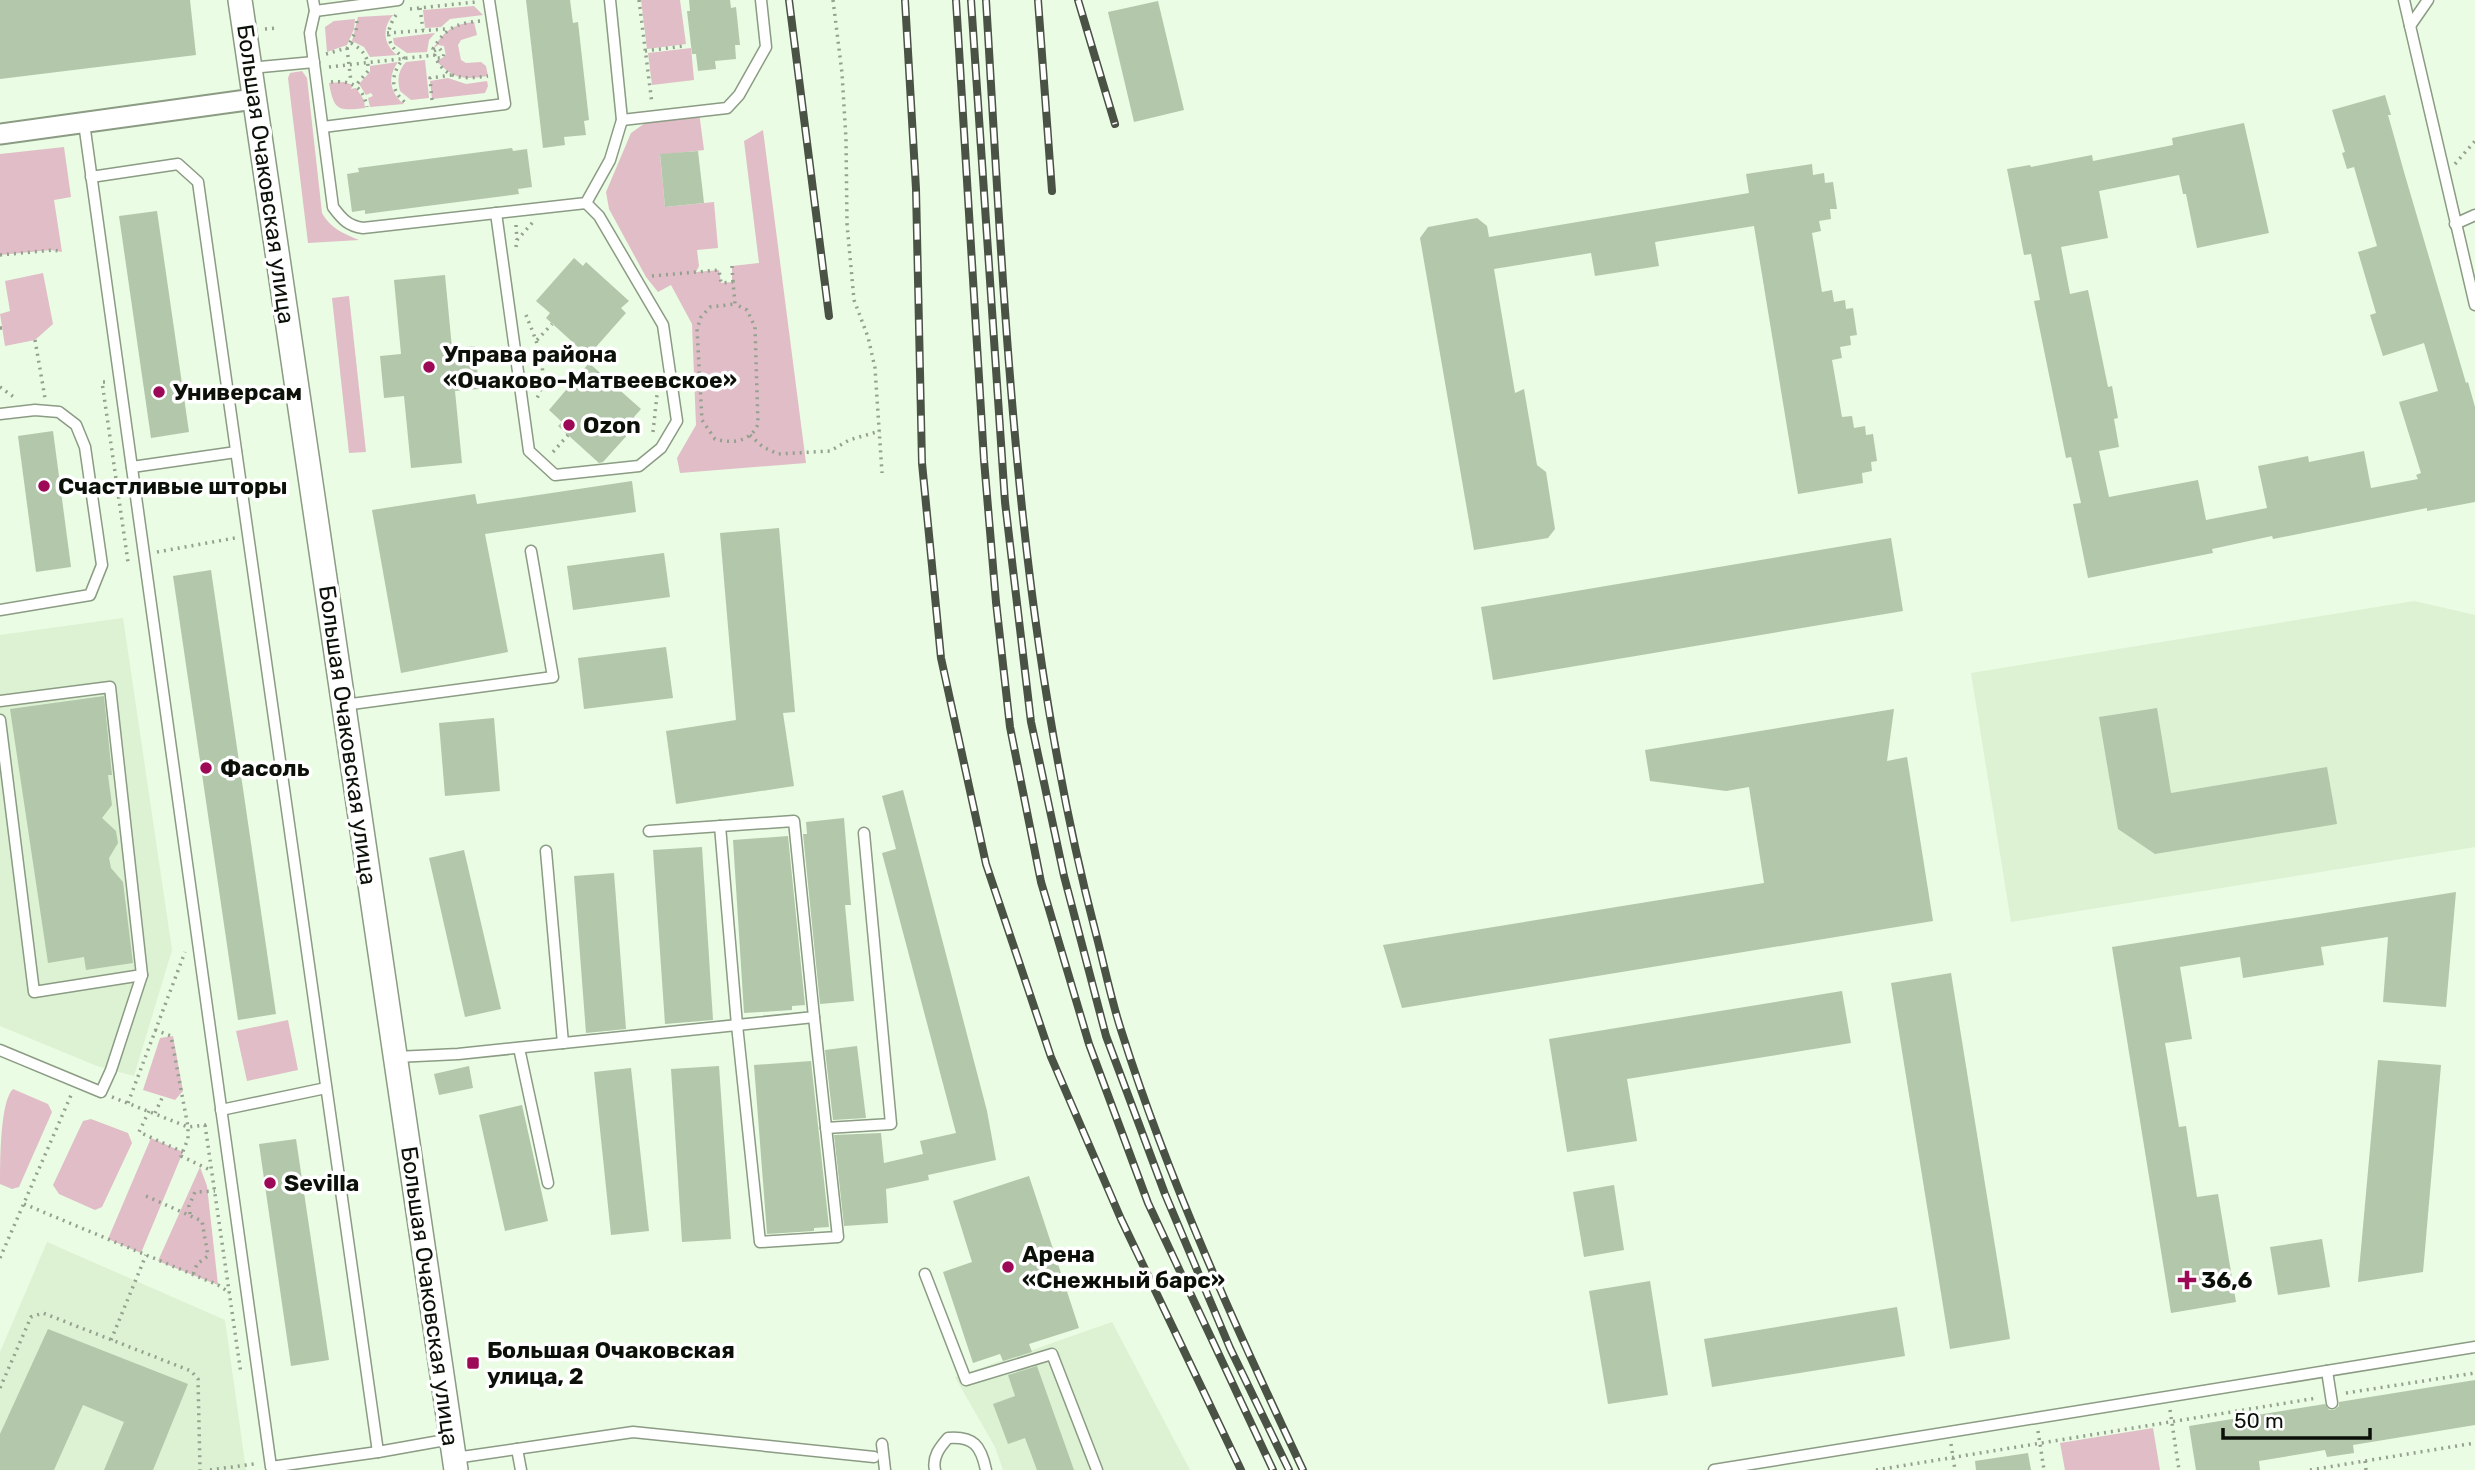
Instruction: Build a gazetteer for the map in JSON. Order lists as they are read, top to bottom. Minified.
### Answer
{"streets":{"street":["Большая Очаковская улица"]},"places":{"other":["Управа района «Очаково-Матвеевское»","Универсам","Ozon","Счастливые шторы","Фасоль","Sevilla","Арена «Снежный барс»"],"health":["36,6"],"transit":["Большая Очаковская улица, 2"]},"scale_bar":"50 m"}
